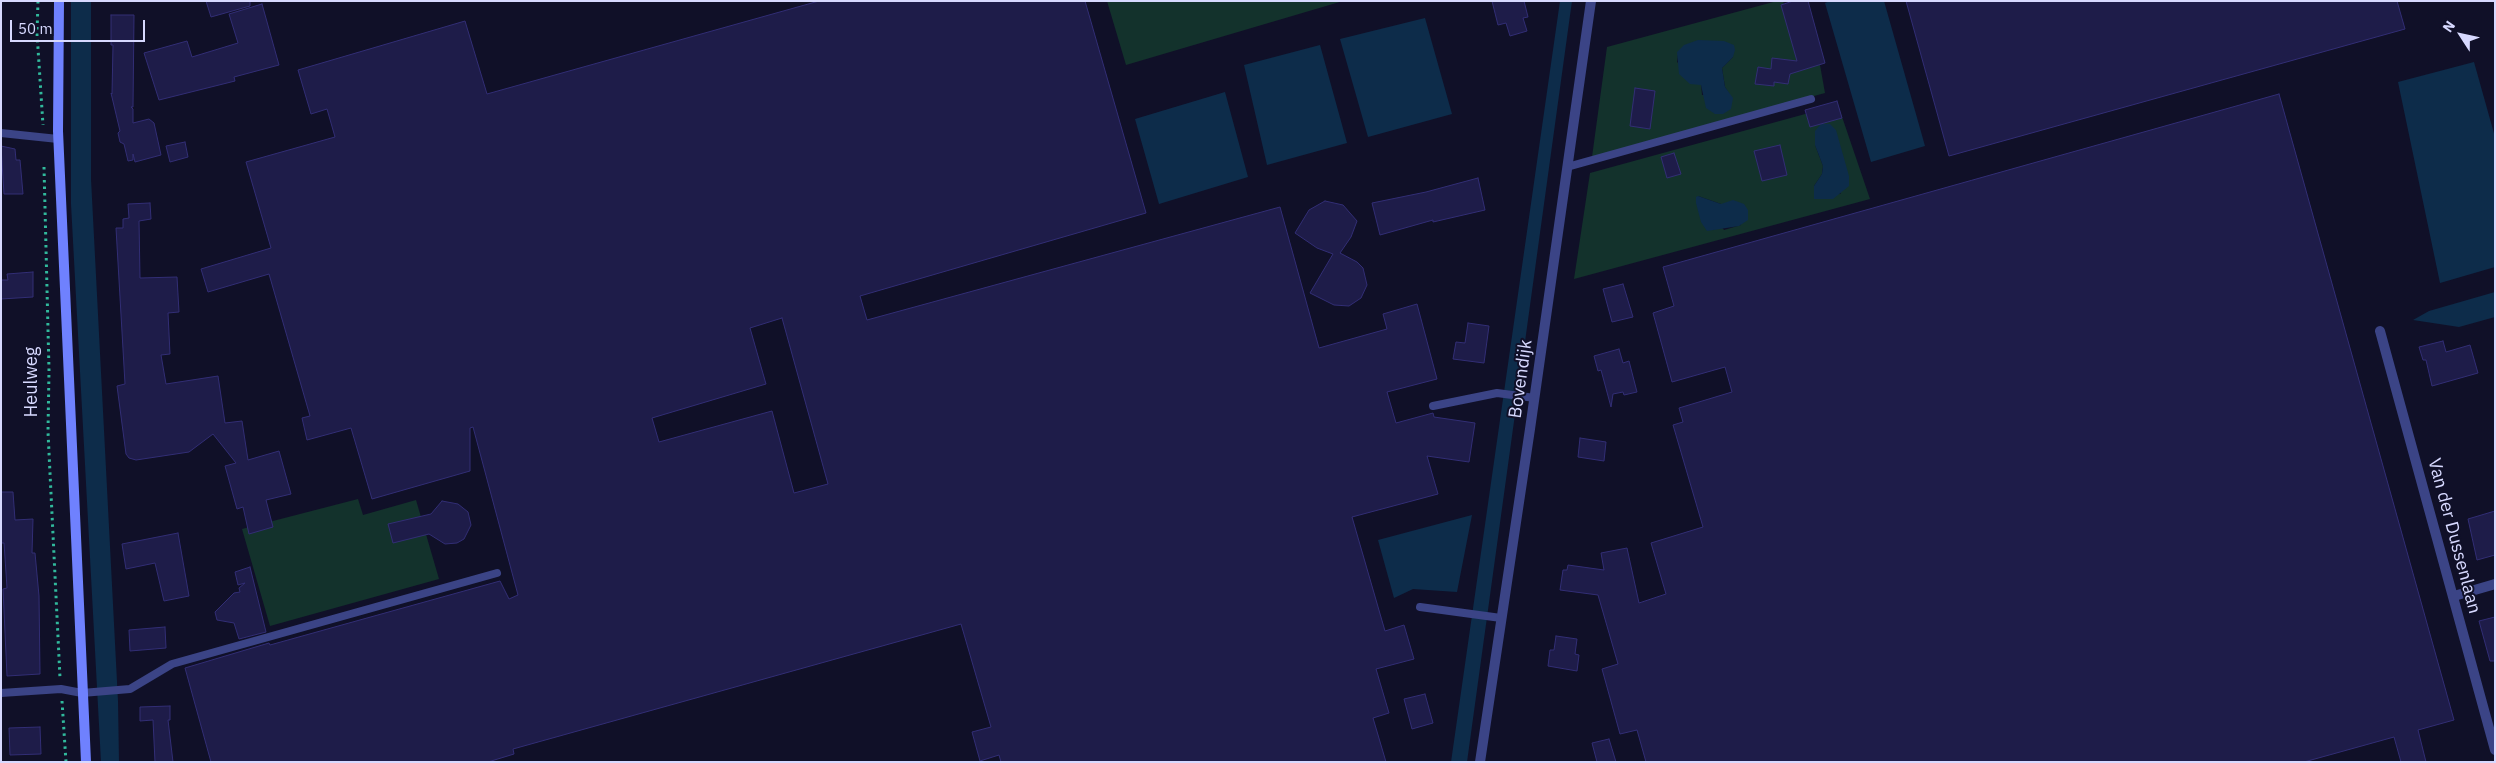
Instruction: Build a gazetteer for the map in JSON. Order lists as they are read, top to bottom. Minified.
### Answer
{"streets":{"main road":["Heulweg"],"street":["Bovendijk","Van der Dussenlaan"]},"scale_bar":"50 m","north":"top left"}
